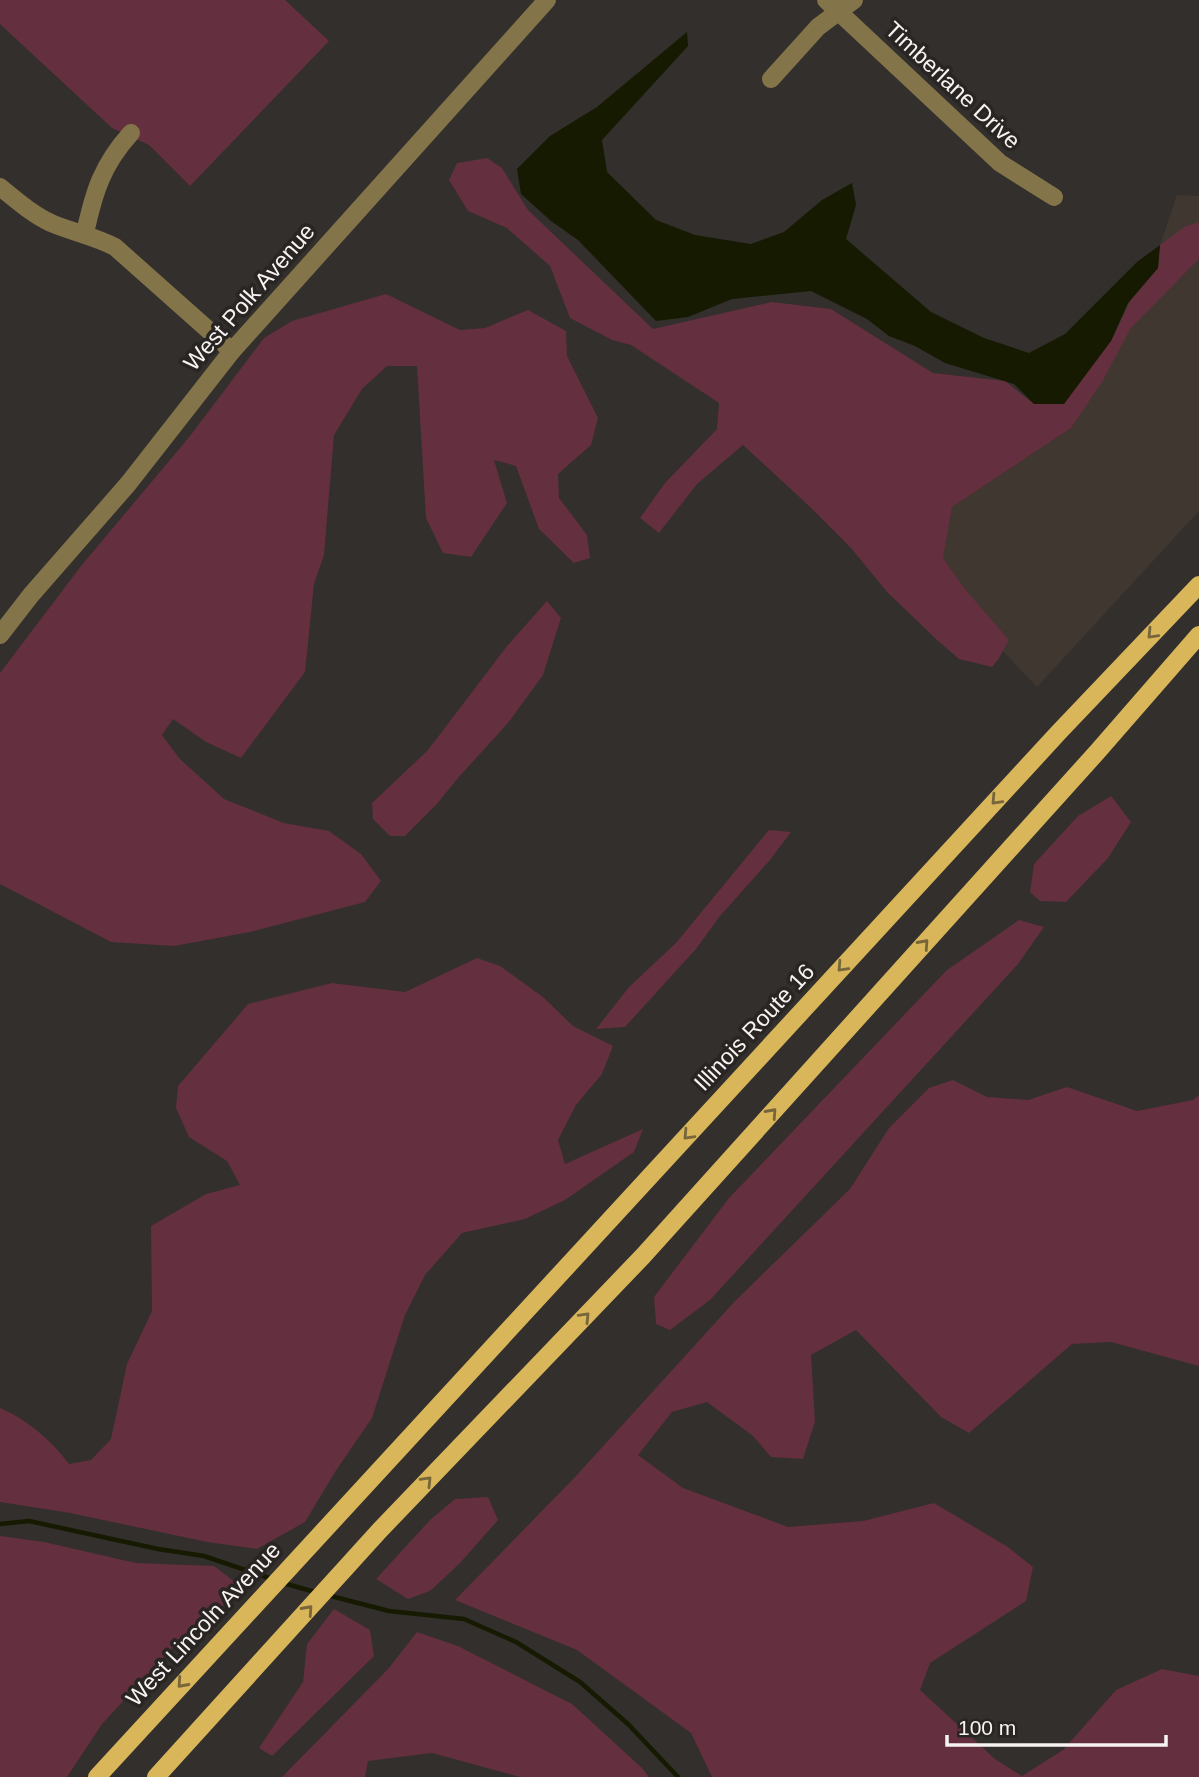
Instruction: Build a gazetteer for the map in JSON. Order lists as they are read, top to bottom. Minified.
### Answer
{"streets":{"main road":["Illinois Route 16","West Lincoln Avenue"],"street":["Timberlane Drive","West Polk Avenue"]},"crossings":[["Illinois Route 16","West Lincoln Avenue"]],"scale_bar":"100 m"}
